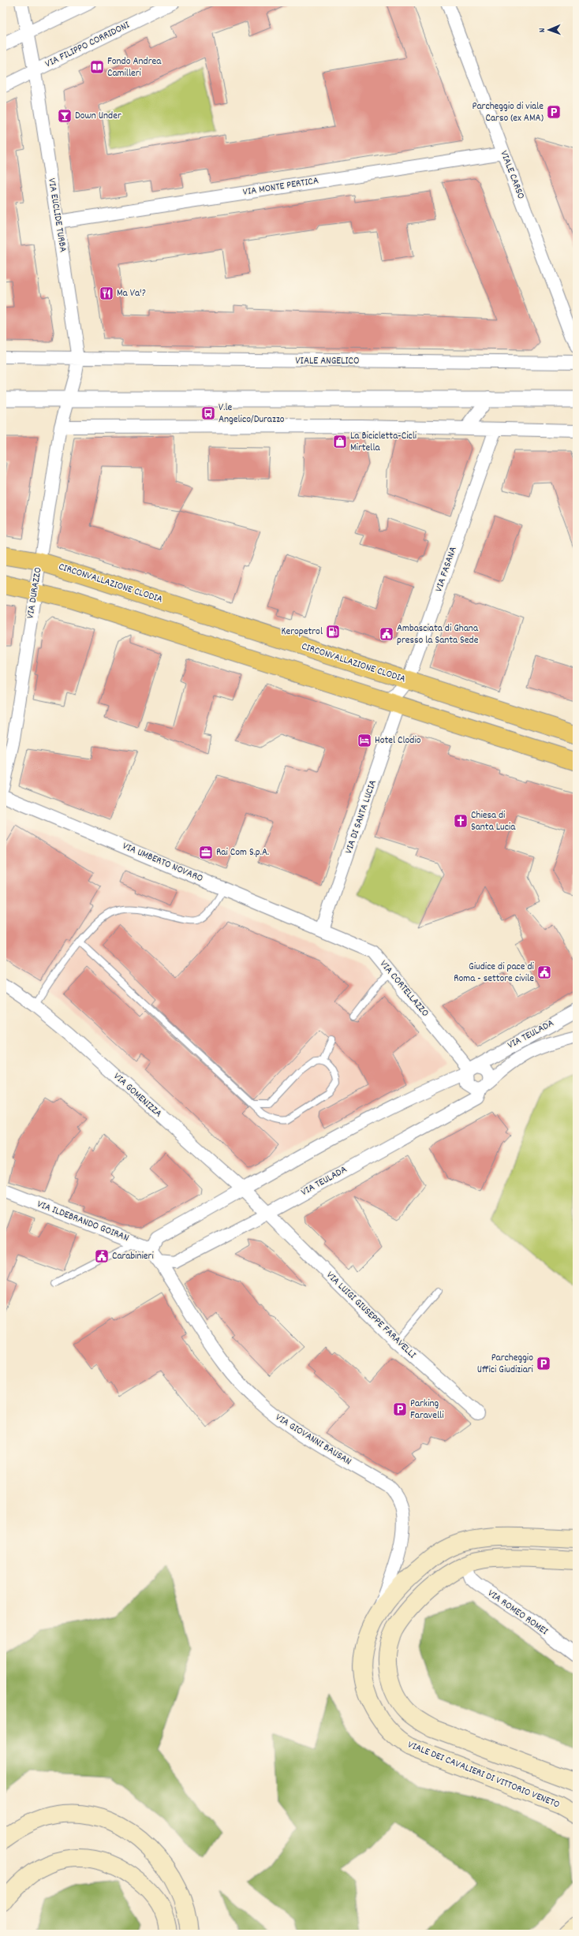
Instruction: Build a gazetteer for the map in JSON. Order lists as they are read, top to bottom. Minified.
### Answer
{"streets":{"main road":["CIRCONVALLAZIONE CLODIA","VIALE DEI CAVALIERI DI VITTORIO VENETO"],"street":["VIA FILIPPO CORRIDONI","VIALE CARSO","VIA MONTE PERTICA","VIA EUCLIDE TURBA","VIALE ANGELICO","VIA FASANA","VIA DURAZZO","VIA DI SANTA LUCIA","VIA UMBERTO NOVARO","VIA CORTELLAZZO","VIA TEULADA","VIA GOMENIZZA","VIA ILDEBRANDO GOIRAN","VIA LUIGI GIUSEPPE FARAVELLI","VIA GIOVANNI BAUSAN","VIA ROMEO ROMEI"]},"crossings":[["VIA FILIPPO CORRIDONI","VIA EUCLIDE TURBA"],["VIALE CARSO","VIA MONTE PERTICA"],["VIA MONTE PERTICA","VIA EUCLIDE TURBA"],["VIA EUCLIDE TURBA","VIALE ANGELICO"],["VIA FASANA","CIRCONVALLAZIONE CLODIA"],["VIA FASANA","VIA DI SANTA LUCIA"],["CIRCONVALLAZIONE CLODIA","VIA DURAZZO"],["VIA DI SANTA LUCIA","VIA UMBERTO NOVARO"],["VIA DI SANTA LUCIA","VIA CORTELLAZZO"],["VIA UMBERTO NOVARO","VIA CORTELLAZZO"],["VIA CORTELLAZZO","VIA TEULADA"],["VIA TEULADA","VIA GOMENIZZA"],["VIA TEULADA","VIA ILDEBRANDO GOIRAN"],["VIA TEULADA","VIA LUIGI GIUSEPPE FARAVELLI"],["VIA TEULADA","VIA GIOVANNI BAUSAN"],["VIA GOMENIZZA","VIA LUIGI GIUSEPPE FARAVELLI"],["VIA ILDEBRANDO GOIRAN","VIA GIOVANNI BAUSAN"],["VIA GIOVANNI BAUSAN","VIALE DEI CAVALIERI DI VITTORIO VENETO"]],"places":{"library":["Fondo Andrea Camilleri"],"parking":["Parcheggio di viale Carso (ex AMA)","Parcheggio Uffici Giudiziari","Parking Faravelli"],"bar":["Down Under"],"restaurant":["Ma Va'?"],"bus stop":["V.le Angelico/Durazzo"],"shop":["La Bicicletta-Cicli Mirtella"],"fuel station":["Keropetrol"],"public building":["Ambasciata di Ghana presso la Santa Sede","Giudice di pace di Roma - settore civile","Carabinieri"],"hotel":["Hotel Clodio"],"church":["Chiesa di Santa Lucia"],"office":["Rai Com S.p.A."]},"north":"left"}
